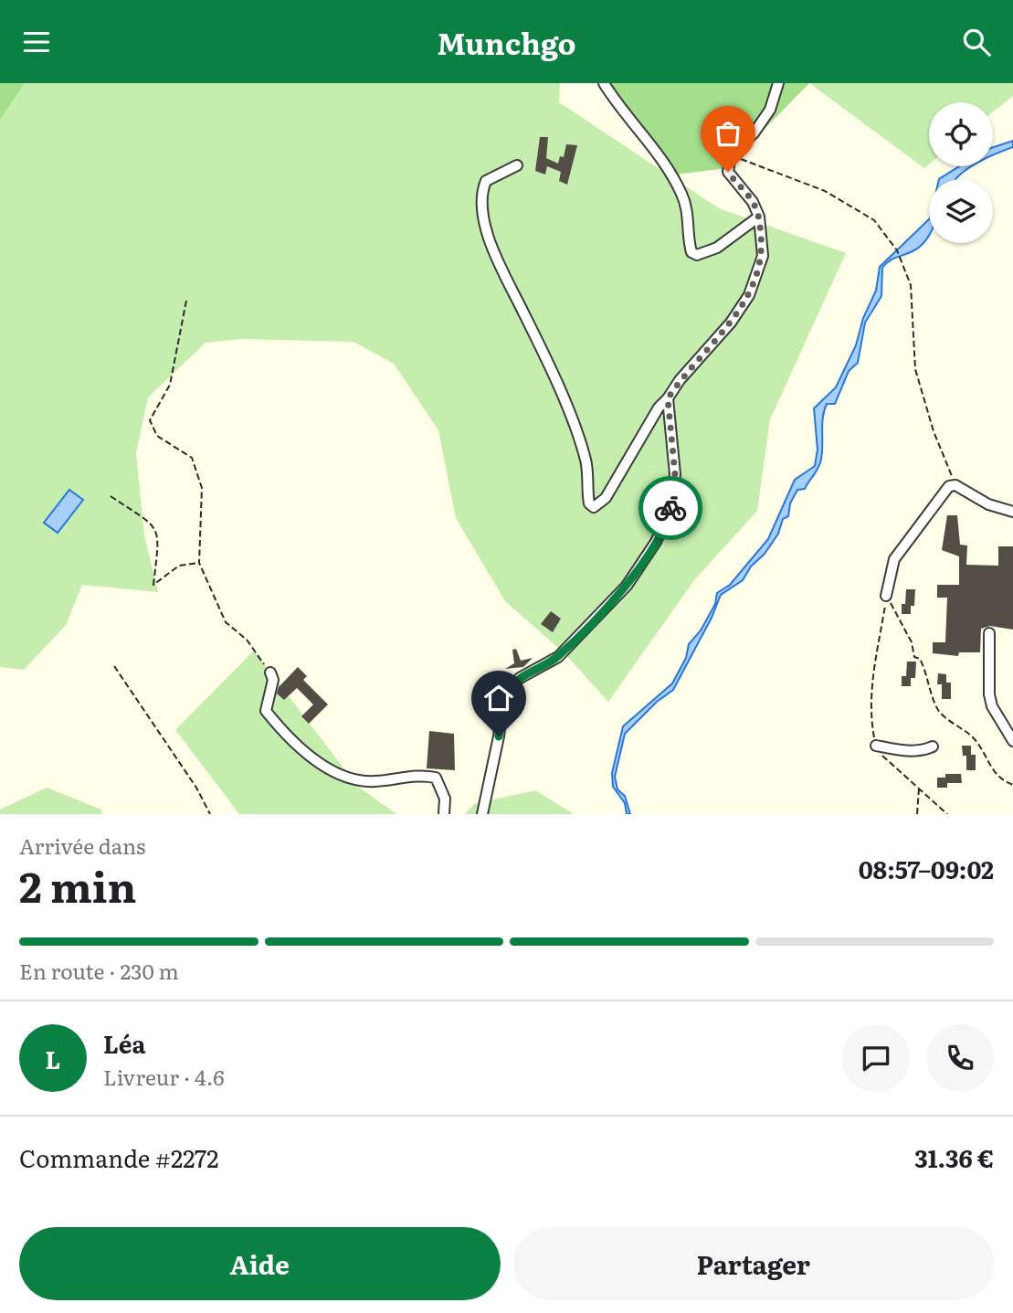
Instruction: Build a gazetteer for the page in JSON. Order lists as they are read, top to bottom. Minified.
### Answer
{"page":{"header":"Munchgo","heading":["2 min","Arrivée dans","08:57–09:02"],"panel":["Léa","Livreur · 4.6","Commande #2272","31.36 €"],"bar":"En route · 230 m","round":"L","buttons":["Aide","Partager"]}}
